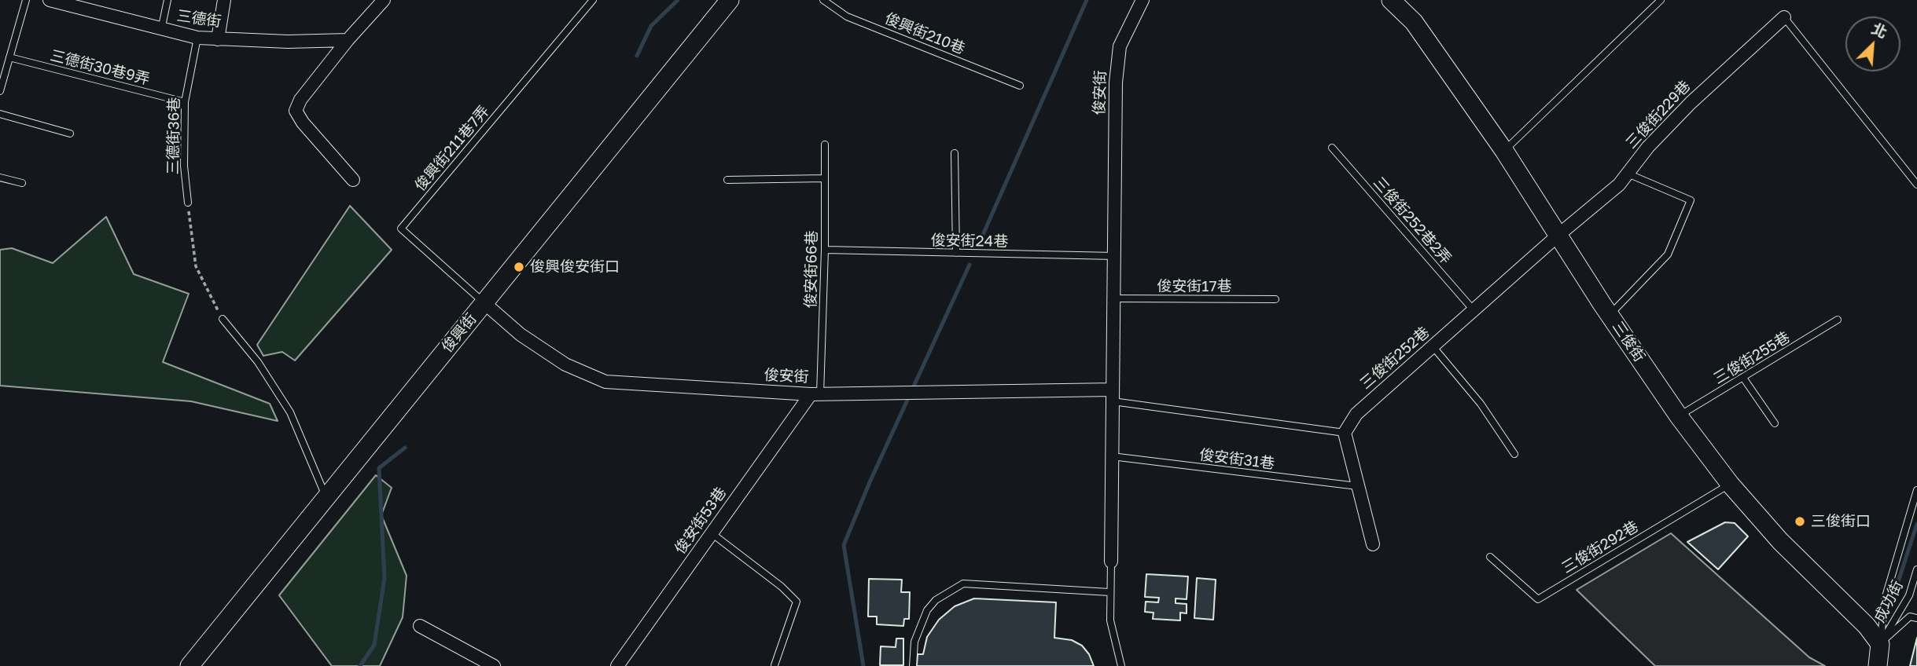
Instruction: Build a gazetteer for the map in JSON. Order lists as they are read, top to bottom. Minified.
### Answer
{"streets":{"street":["三德街","俊安街","三俊街229巷","俊興街","三俊街","三俊街252巷","俊安街53巷"],"lane":["俊興街210巷","三德街30巷9弄","三德街36巷","俊興街211巷7弄","三俊街252巷2弄","俊安街24巷","俊安街66巷","俊安街17巷","三俊街255巷","俊安街31巷","三俊街292巷","成功街"]},"crossings":[["三德街","三德街36巷"],["三德街30巷9弄","三德街36巷"],["俊安街","俊興街211巷7弄"],["俊安街","俊安街24巷"],["俊安街","俊安街66巷"],["俊安街","俊安街17巷"],["俊安街","俊興街"],["俊安街","俊安街31巷"],["俊安街","俊安街53巷"],["三俊街229巷","三俊街"],["三俊街229巷","三俊街252巷"],["俊興街211巷7弄","俊興街"],["三俊街252巷2弄","三俊街252巷"],["俊安街24巷","俊安街66巷"],["俊安街66巷","俊安街53巷"],["三俊街","三俊街252巷"],["三俊街","三俊街255巷"],["三俊街","三俊街292巷"],["三俊街","成功街"]],"places":["俊興俊安街口","三俊街口"],"north":"top right"}
